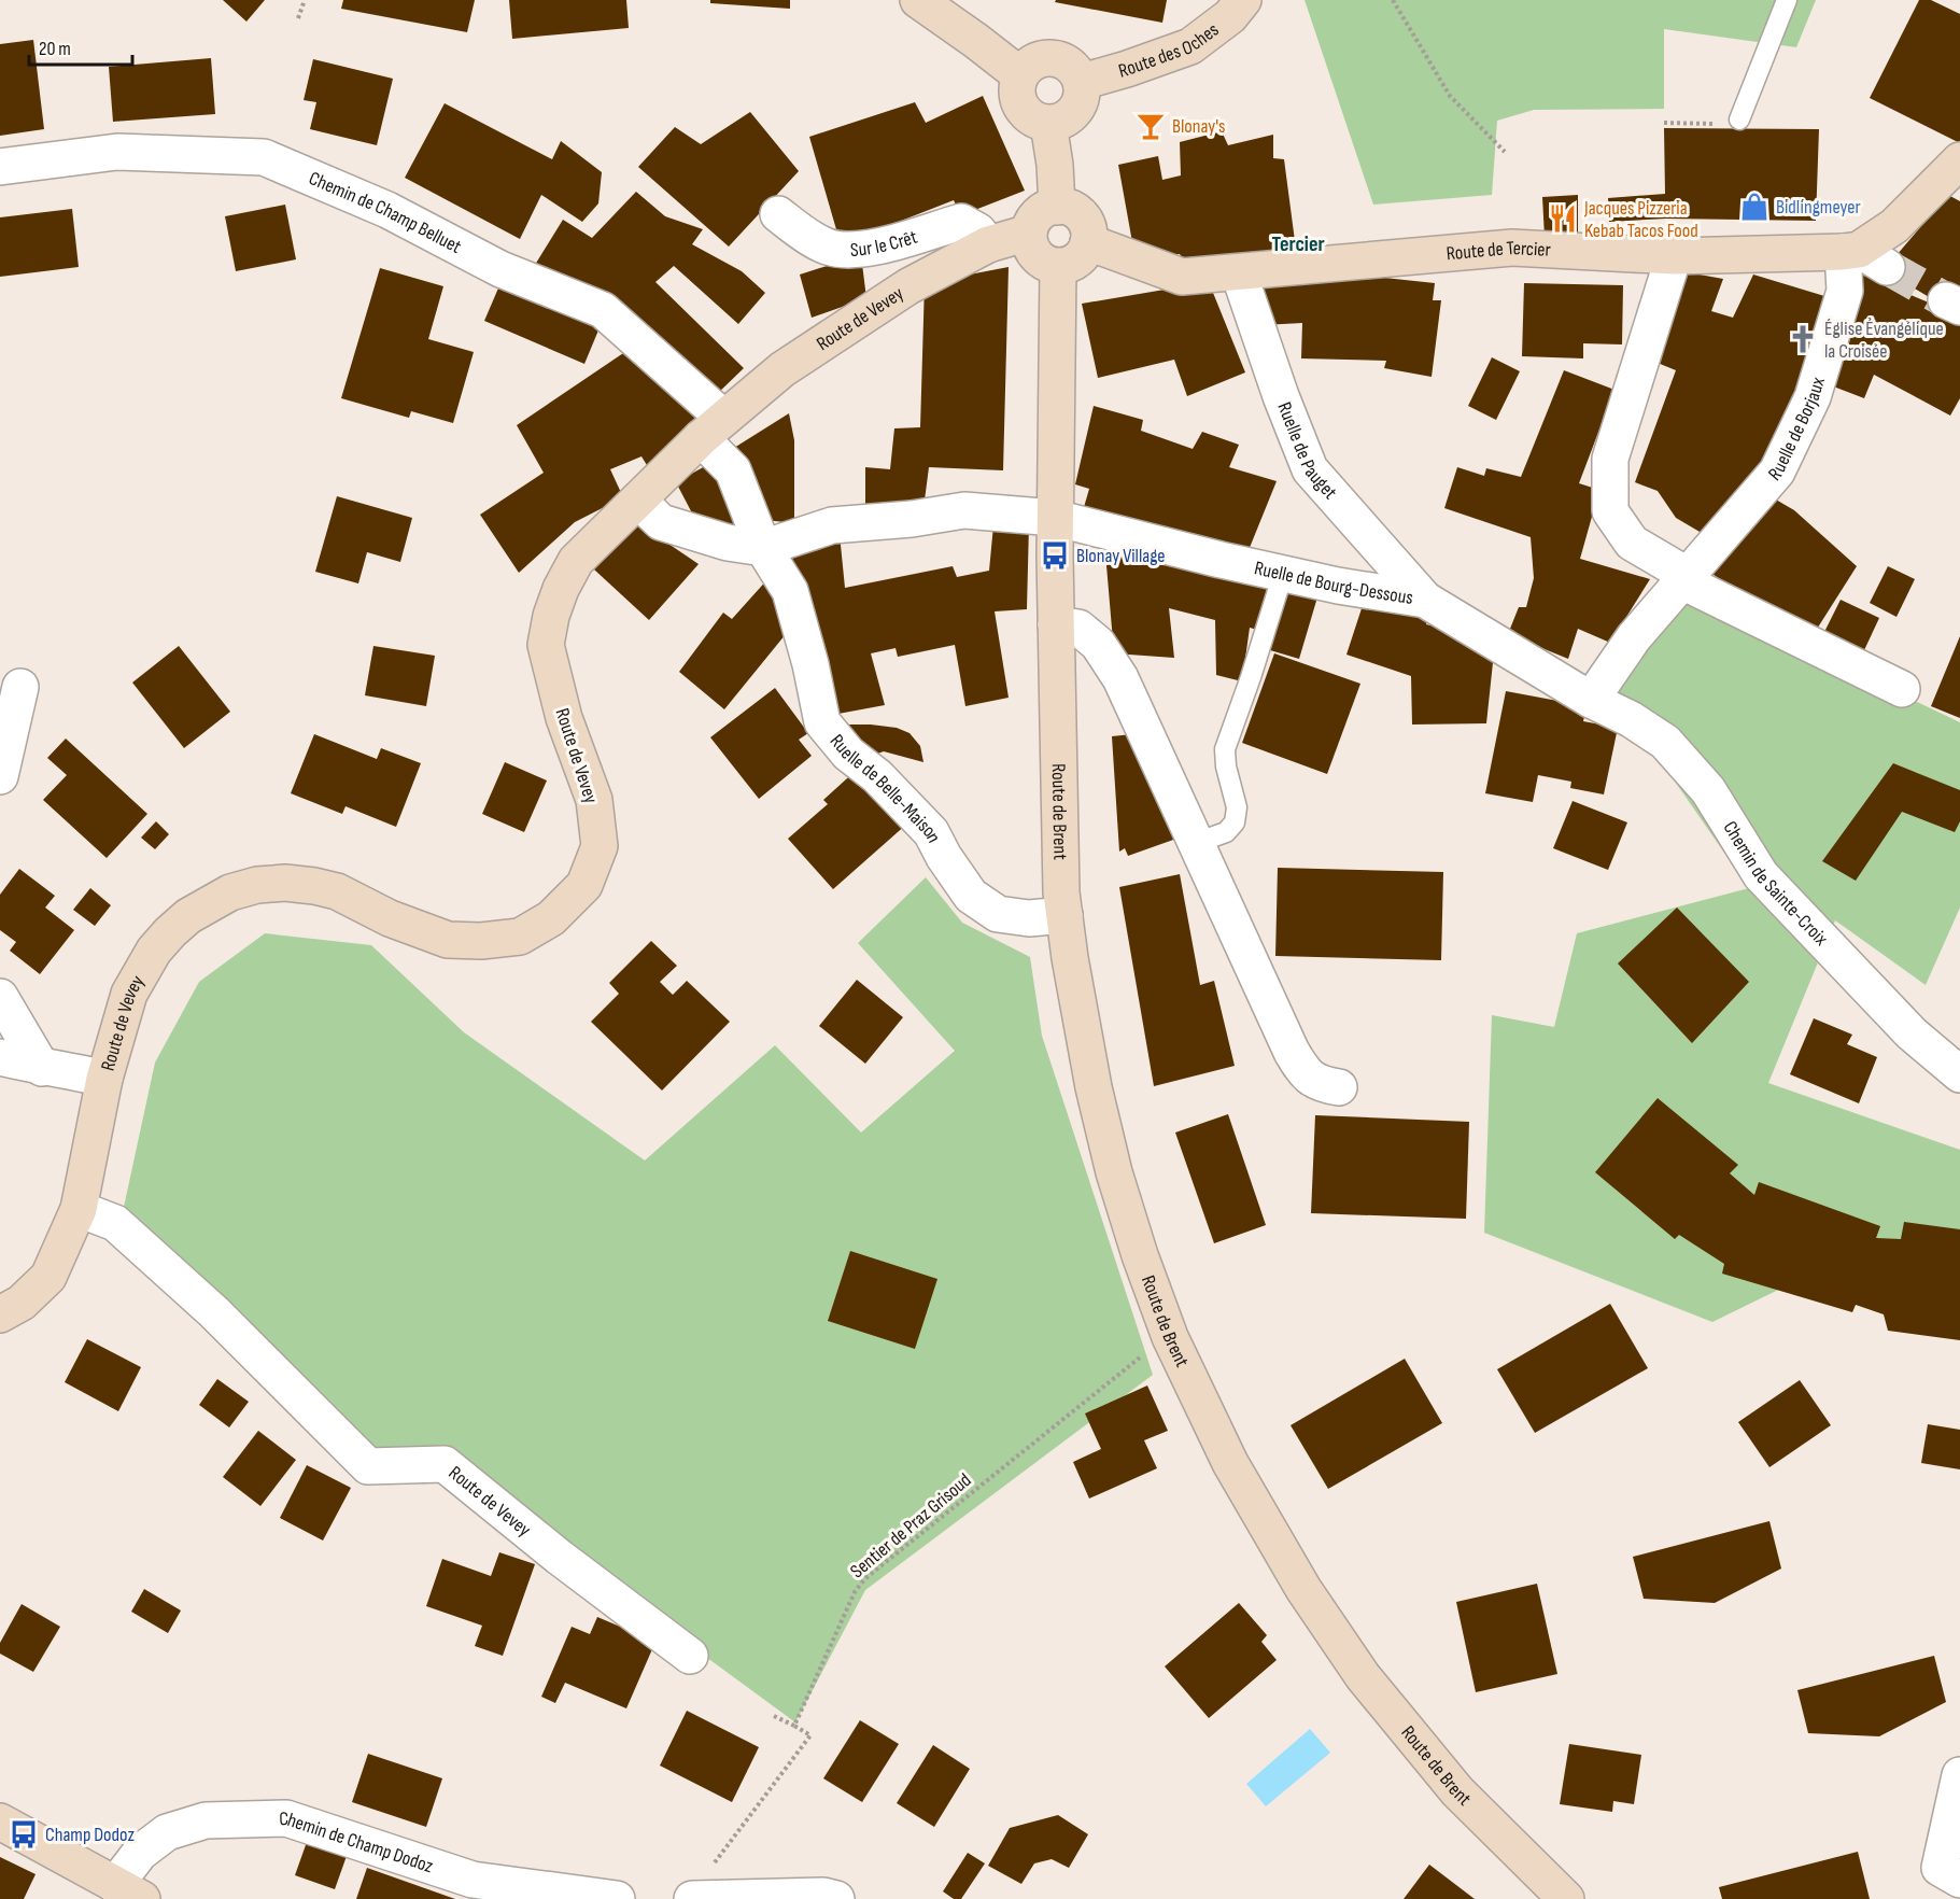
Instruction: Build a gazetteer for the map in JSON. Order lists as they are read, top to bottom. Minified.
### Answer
{"streets":{"street":["Route des Oches","Chemin de Champ Belluet","Sur le Crêt","Route de Tercier","Route de Vevey","Ruelle de Borjaux","Ruelle de Pauget","Ruelle de Bourg-Dessous","Ruelle de Belle-Maison","Route de Brent","Chemin de Sainte-Croix","Chemin de Champ Dodoz"],"path":["Sentier de Praz Grisoud"]},"crossings":[["Chemin de Champ Belluet","Route de Vevey"],["Chemin de Champ Belluet","Ruelle de Belle-Maison"],["Sur le Crêt","Route de Vevey"],["Route de Tercier","Route de Vevey"],["Route de Tercier","Ruelle de Borjaux"],["Route de Tercier","Ruelle de Pauget"],["Route de Tercier","Route de Brent"],["Route de Vevey","Ruelle de Belle-Maison"],["Route de Vevey","Route de Brent"],["Ruelle de Borjaux","Ruelle de Bourg-Dessous"],["Ruelle de Borjaux","Chemin de Sainte-Croix"],["Ruelle de Pauget","Ruelle de Bourg-Dessous"],["Ruelle de Bourg-Dessous","Route de Brent"],["Ruelle de Bourg-Dessous","Chemin de Sainte-Croix"],["Ruelle de Belle-Maison","Route de Brent"],["Route de Brent","Sentier de Praz Grisoud"]],"districts":["Tercier"],"places":{"bar":["Blonay's"],"shop":["Bidlingmeyer"],"restaurant":["Jacques Pizzeria Kebab Tacos Food"],"church":["Église Évangélique la Croisée"],"bus stop":["Blonay Village","Champ Dodoz"]},"scale_bar":"20 m"}
